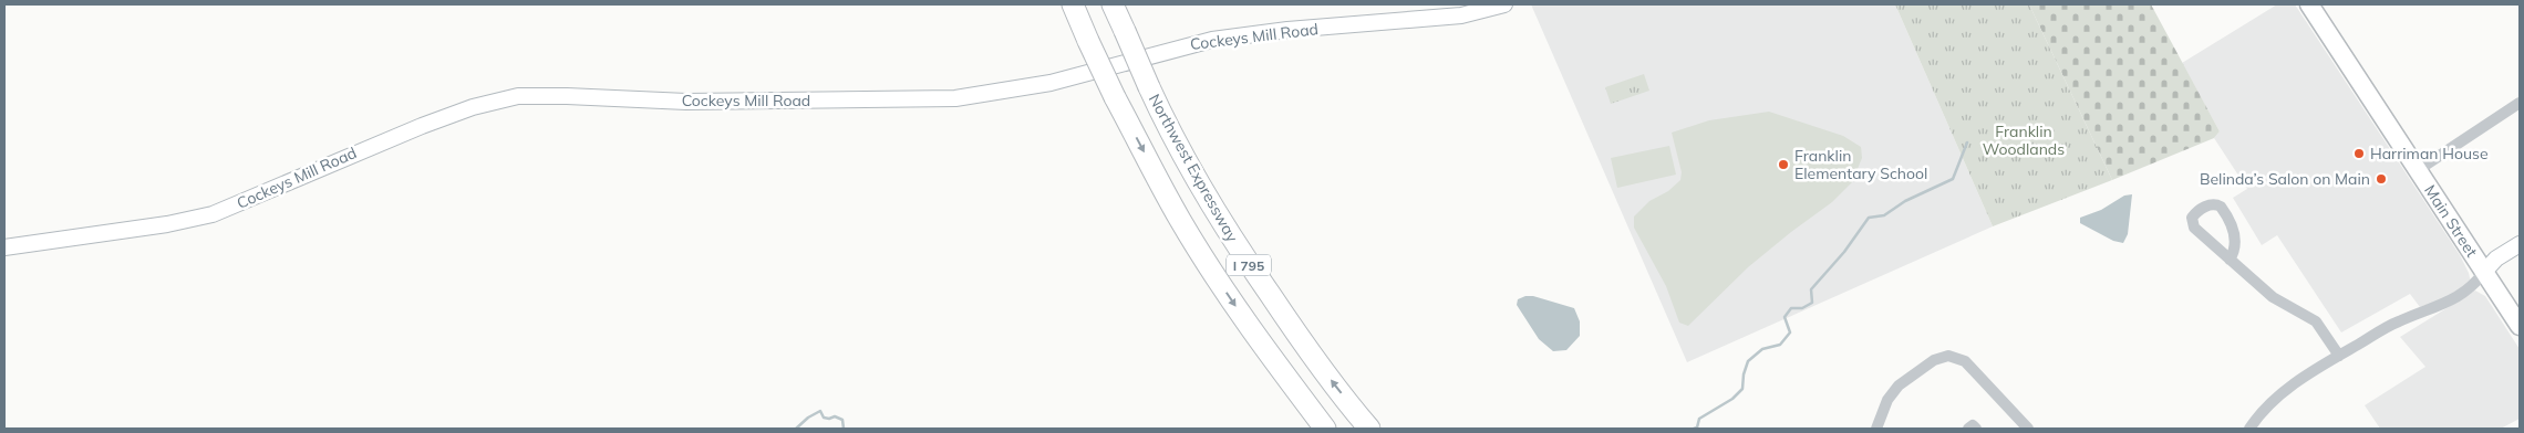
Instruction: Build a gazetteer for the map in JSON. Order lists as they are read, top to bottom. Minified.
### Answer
{"streets":{"highway":["Northwest Expressway","I 795"],"main road":["Main Street"],"street":["Cockeys Mill Road"]},"parks":["Franklin Woodlands"],"places":["Harriman House","Franklin Elementary School","Belinda’s Salon on Main"]}
